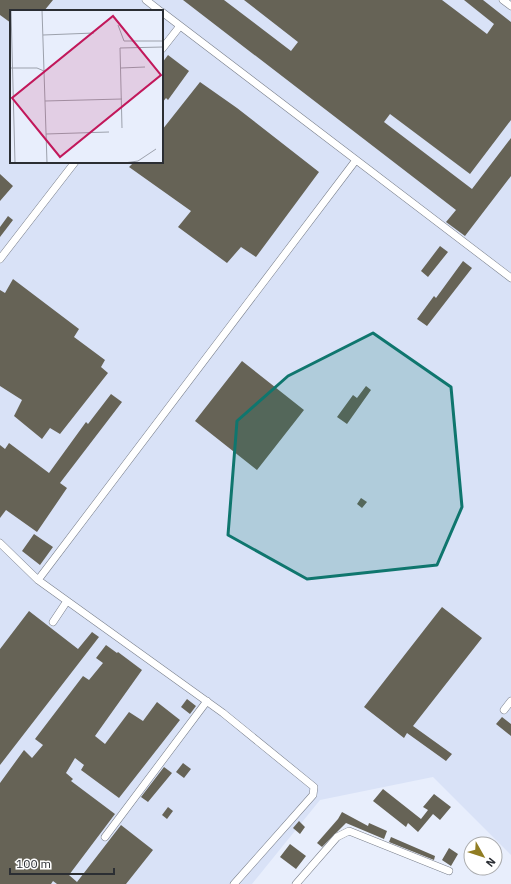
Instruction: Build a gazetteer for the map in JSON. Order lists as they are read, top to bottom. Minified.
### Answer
{"scale_bar":"100 m","north":"bottom right"}
